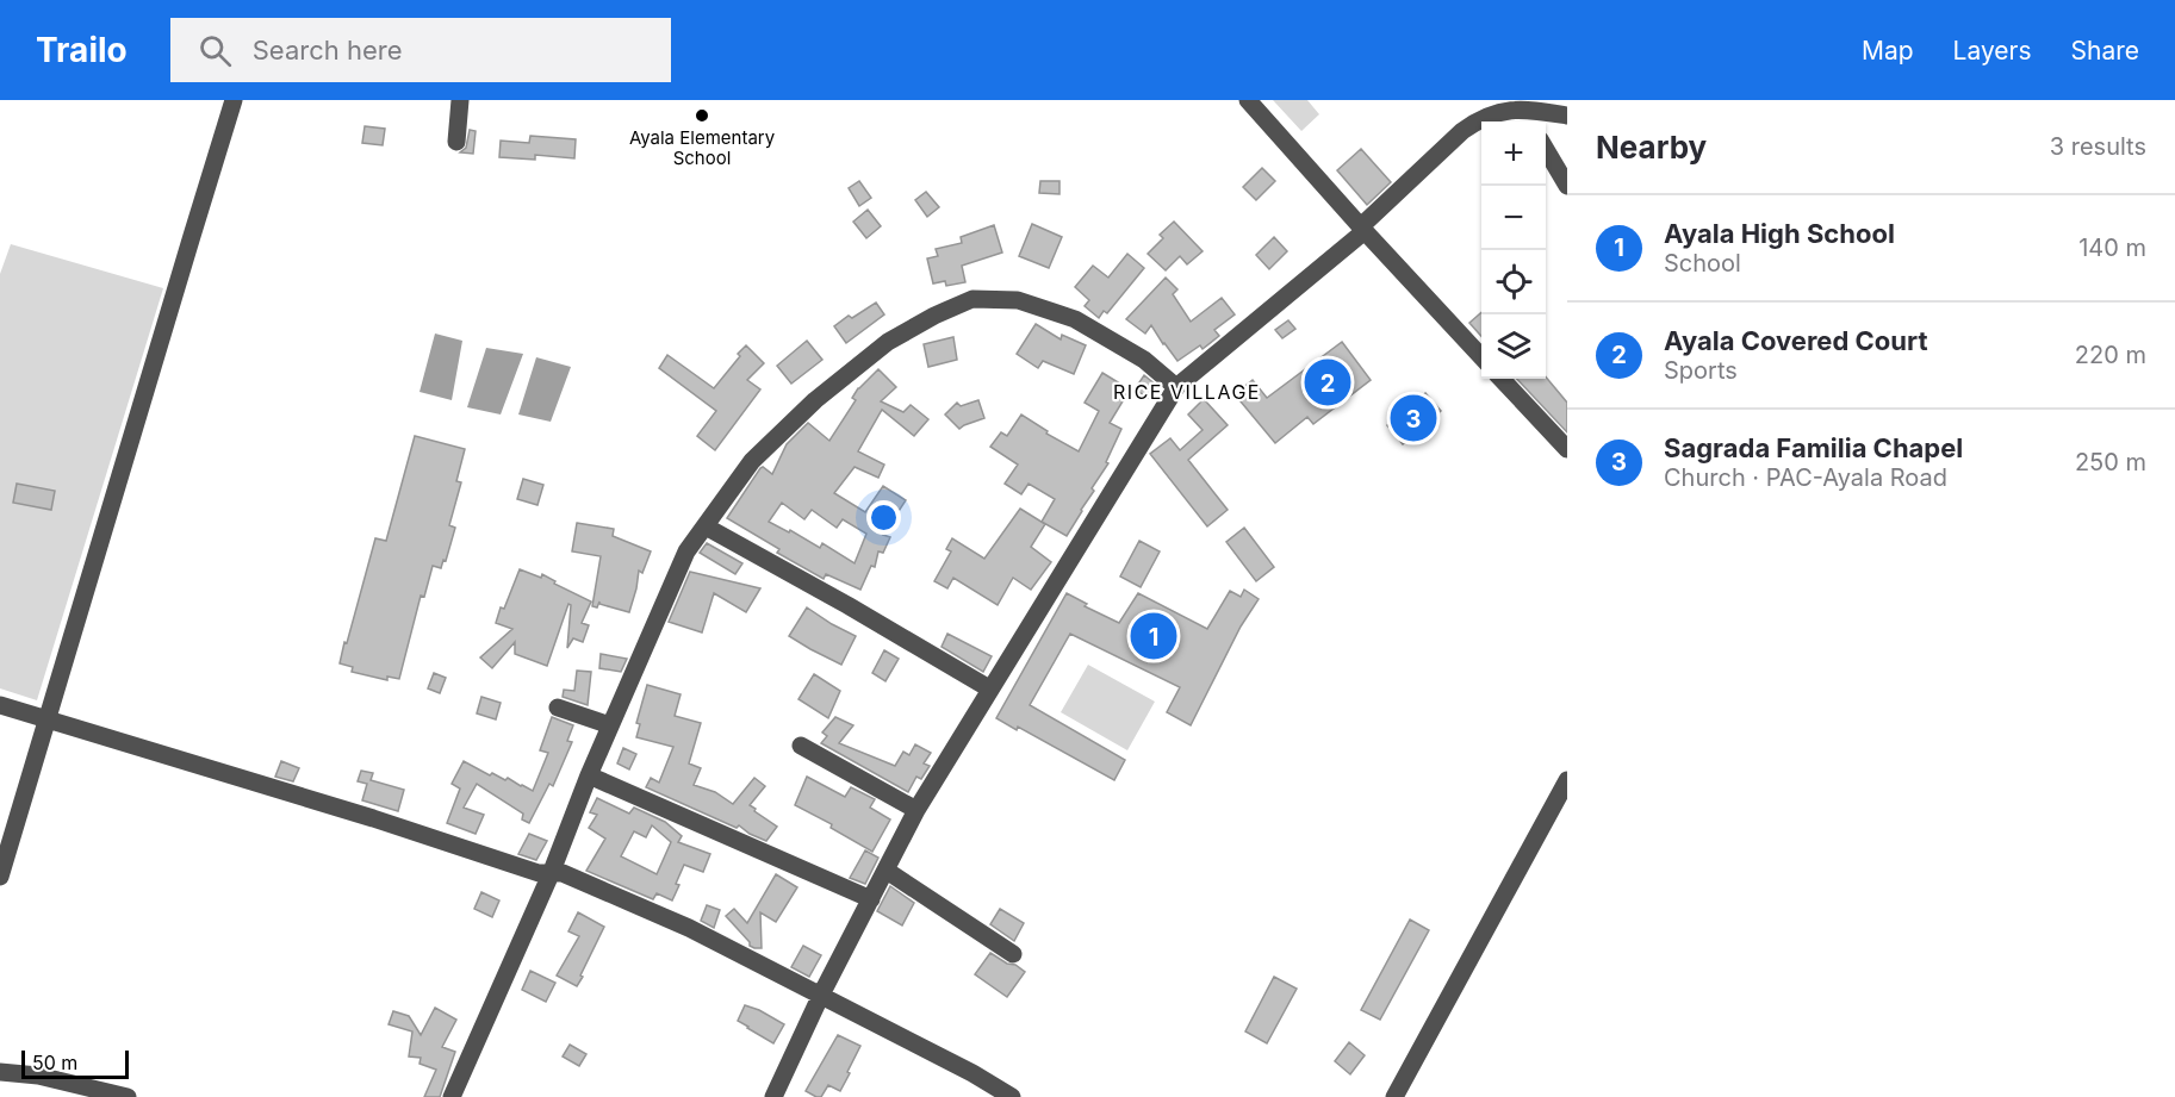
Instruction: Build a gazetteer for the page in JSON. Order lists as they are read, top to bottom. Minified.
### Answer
{"districts":["RICE VILLAGE"],"places":["Ayala Elementary School"],"scale_bar":"50 m","page":{"header":"Trailo","search":"Search here","nav":["Map","Layers","Share"],"heading":["Nearby","3 results"],"map_buttons":["+","−"],"list":[{"mark":"1","name":"Ayala High School","note":"School","value":"140 m"},{"mark":"2","name":"Ayala Covered Court","note":"Sports","value":"220 m"},{"mark":"3","name":"Sagrada Familia Chapel","note":"Church · PAC-Ayala Road","value":"250 m"}],"pins":["2","3","1"],"scale":"50 m"}}
